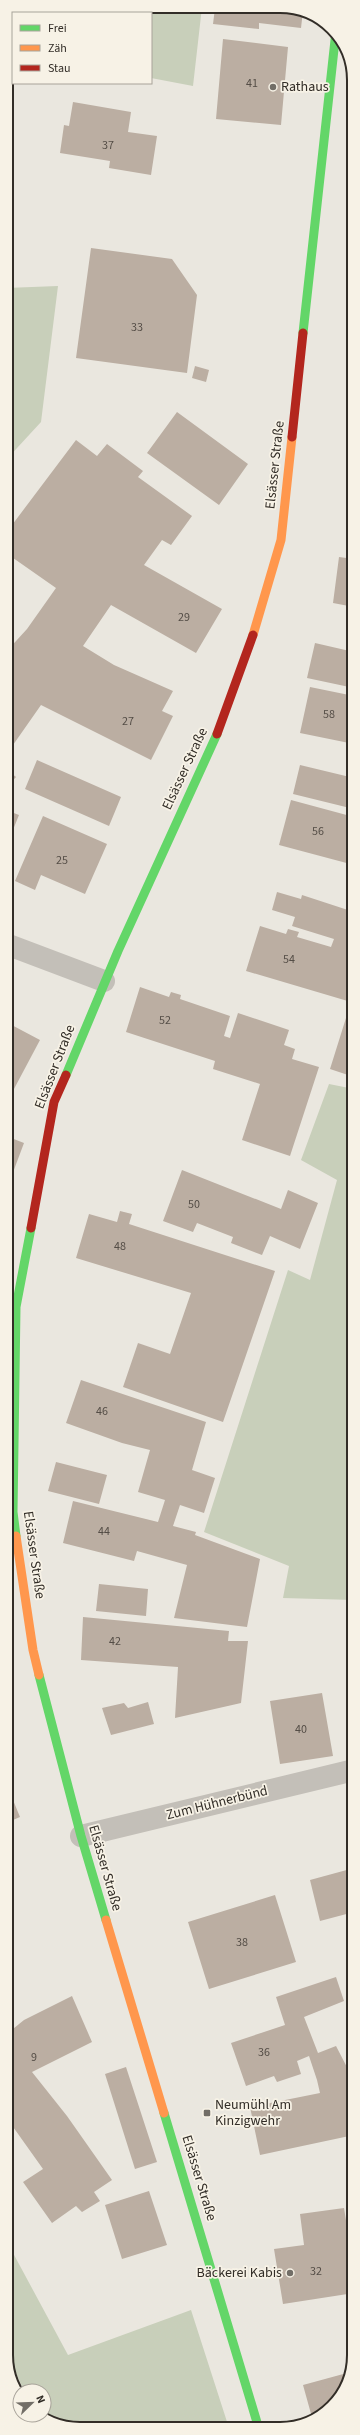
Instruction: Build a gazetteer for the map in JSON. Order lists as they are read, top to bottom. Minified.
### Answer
{"streets":{"street":["Elsässer Straße","Zum Hühnerbünd"]},"crossings":[["Elsässer Straße","Zum Hühnerbünd"]],"places":{"other":["Rathaus","Bäckerei Kabis"],"transit":["Neumühl Am Kinzigwehr"]},"house_numbers":["41","37","33","29","58","27","56","25","54","52","50","48","46","44","42","40","38","36","9","32"],"legend":["Frei","Zäh","Stau"],"north":"top right"}
